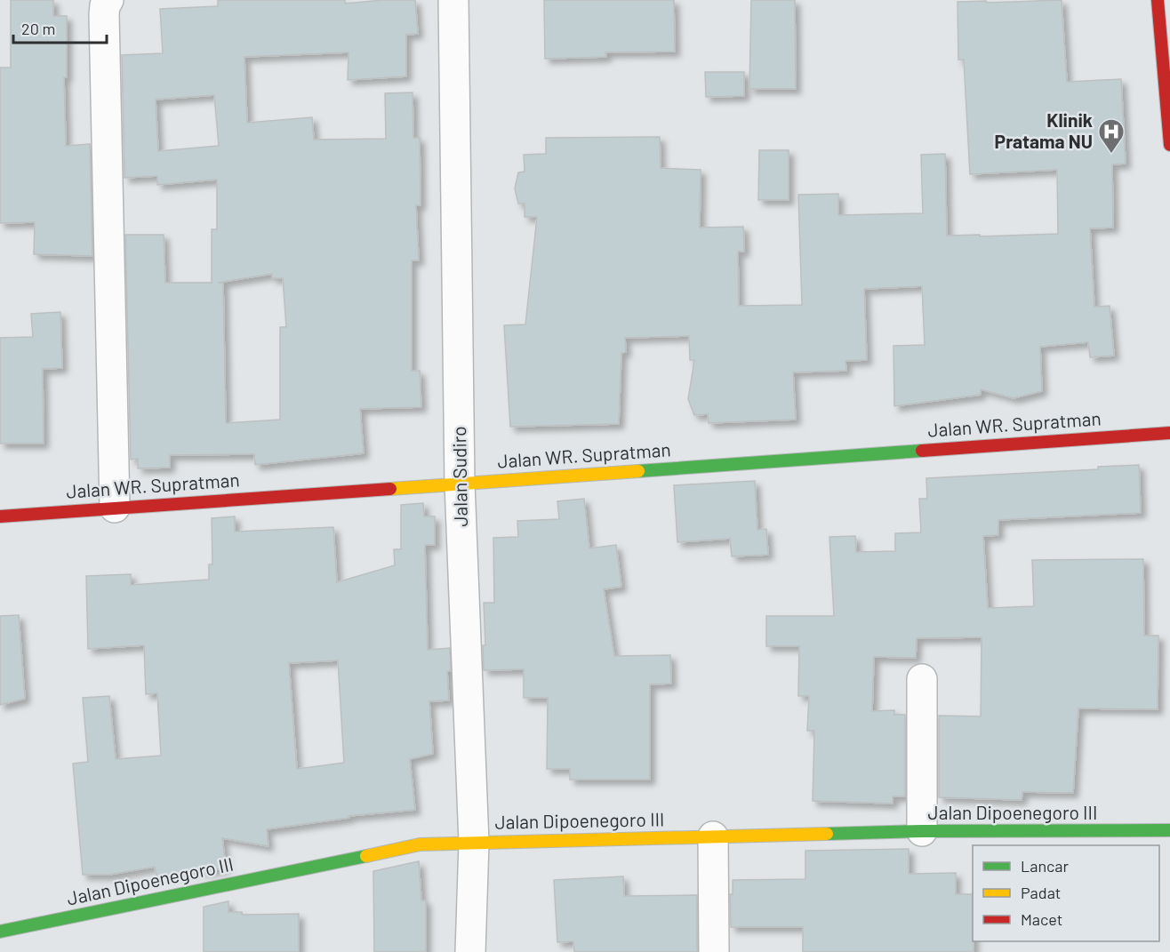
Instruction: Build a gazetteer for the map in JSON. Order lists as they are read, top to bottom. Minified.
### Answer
{"streets":{"street":["Jalan WR. Supratman","Jalan Sudiro","Jalan Dipoenegoro III"]},"crossings":[["Jalan WR. Supratman","Jalan Sudiro"],["Jalan Sudiro","Jalan Dipoenegoro III"]],"places":{"hospital":["Klinik Pratama NU"]},"legend":["Lancar","Padat","Macet"],"scale_bar":"20 m"}
